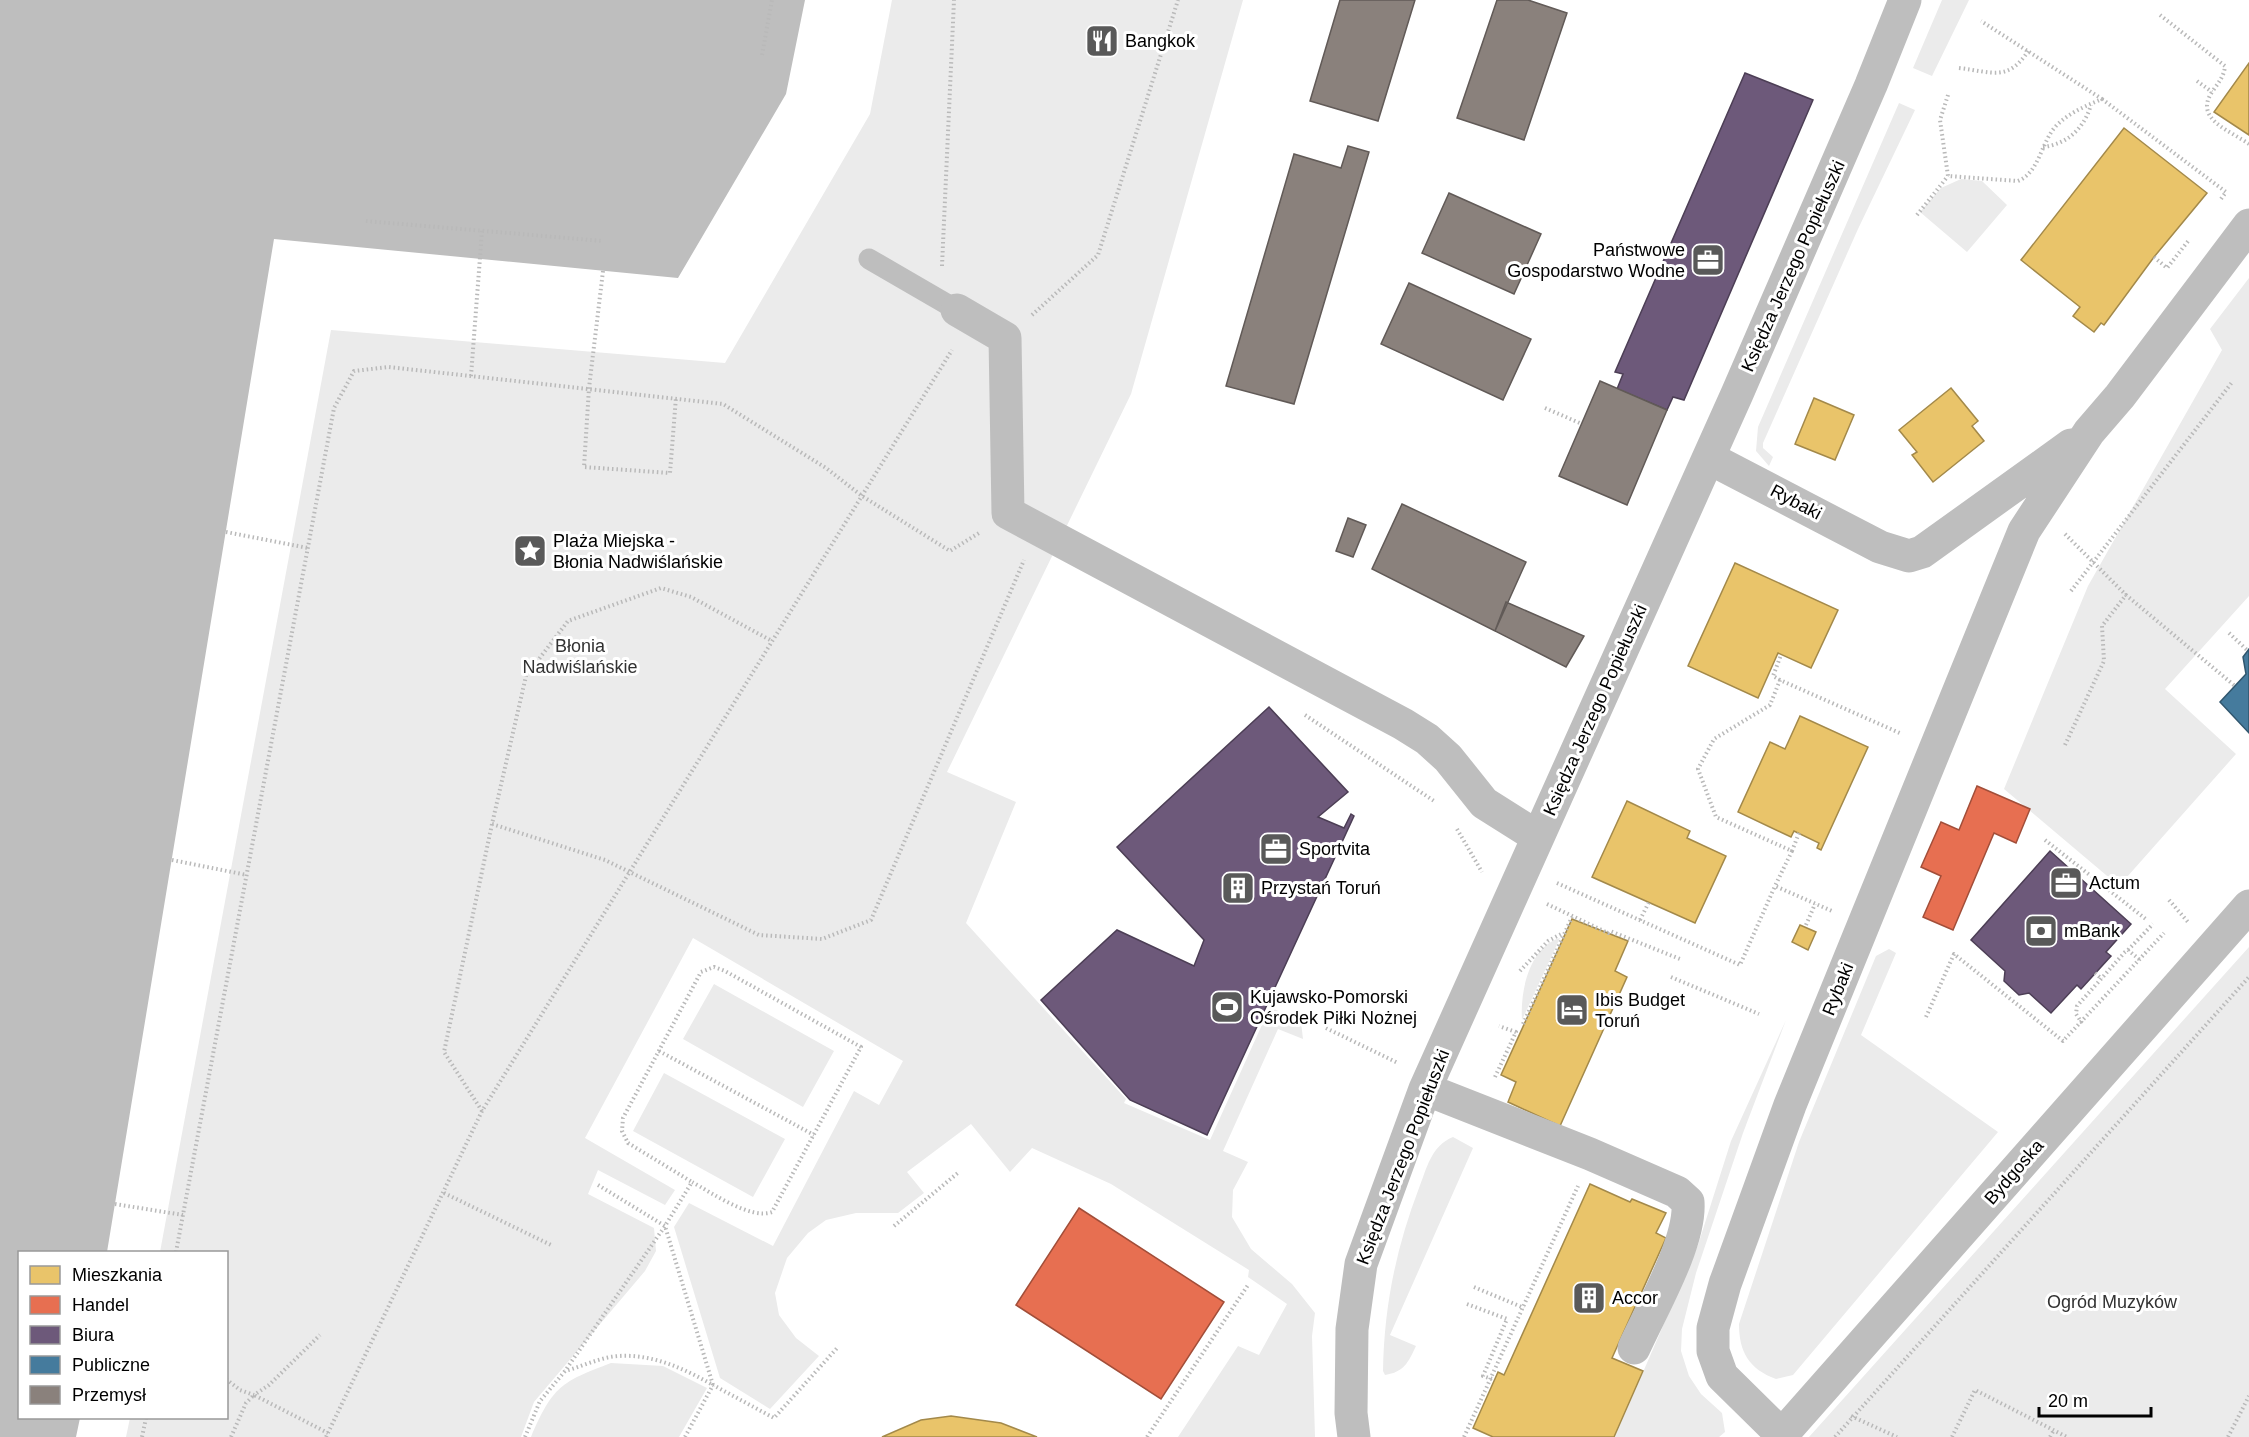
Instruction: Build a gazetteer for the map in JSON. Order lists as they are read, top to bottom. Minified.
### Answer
{"streets":{"street":["Księdza Jerzego Popiełuszki","Rybaki","Bydgoska"]},"crossings":[["Księdza Jerzego Popiełuszki","Rybaki"],["Rybaki","Bydgoska"]],"parks":["Błonia Nadwiślańskie","Ogród Muzyków"],"places":{"restaurant":["Bangkok"],"office":["Państwowe Gospodarstwo Wodne","Sportvita","Actum"],"place":["Plaża Miejska - Błonia Nadwiślańskie"],"building":["Przystań Toruń","Accor"],"bank":["mBank"],"sports":["Kujawsko-Pomorski Ośrodek Piłki Nożnej"],"hotel":["Ibis Budget Toruń"]},"legend":["Mieszkania","Handel","Biura","Publiczne","Przemysł"],"scale_bar":"20 m"}
